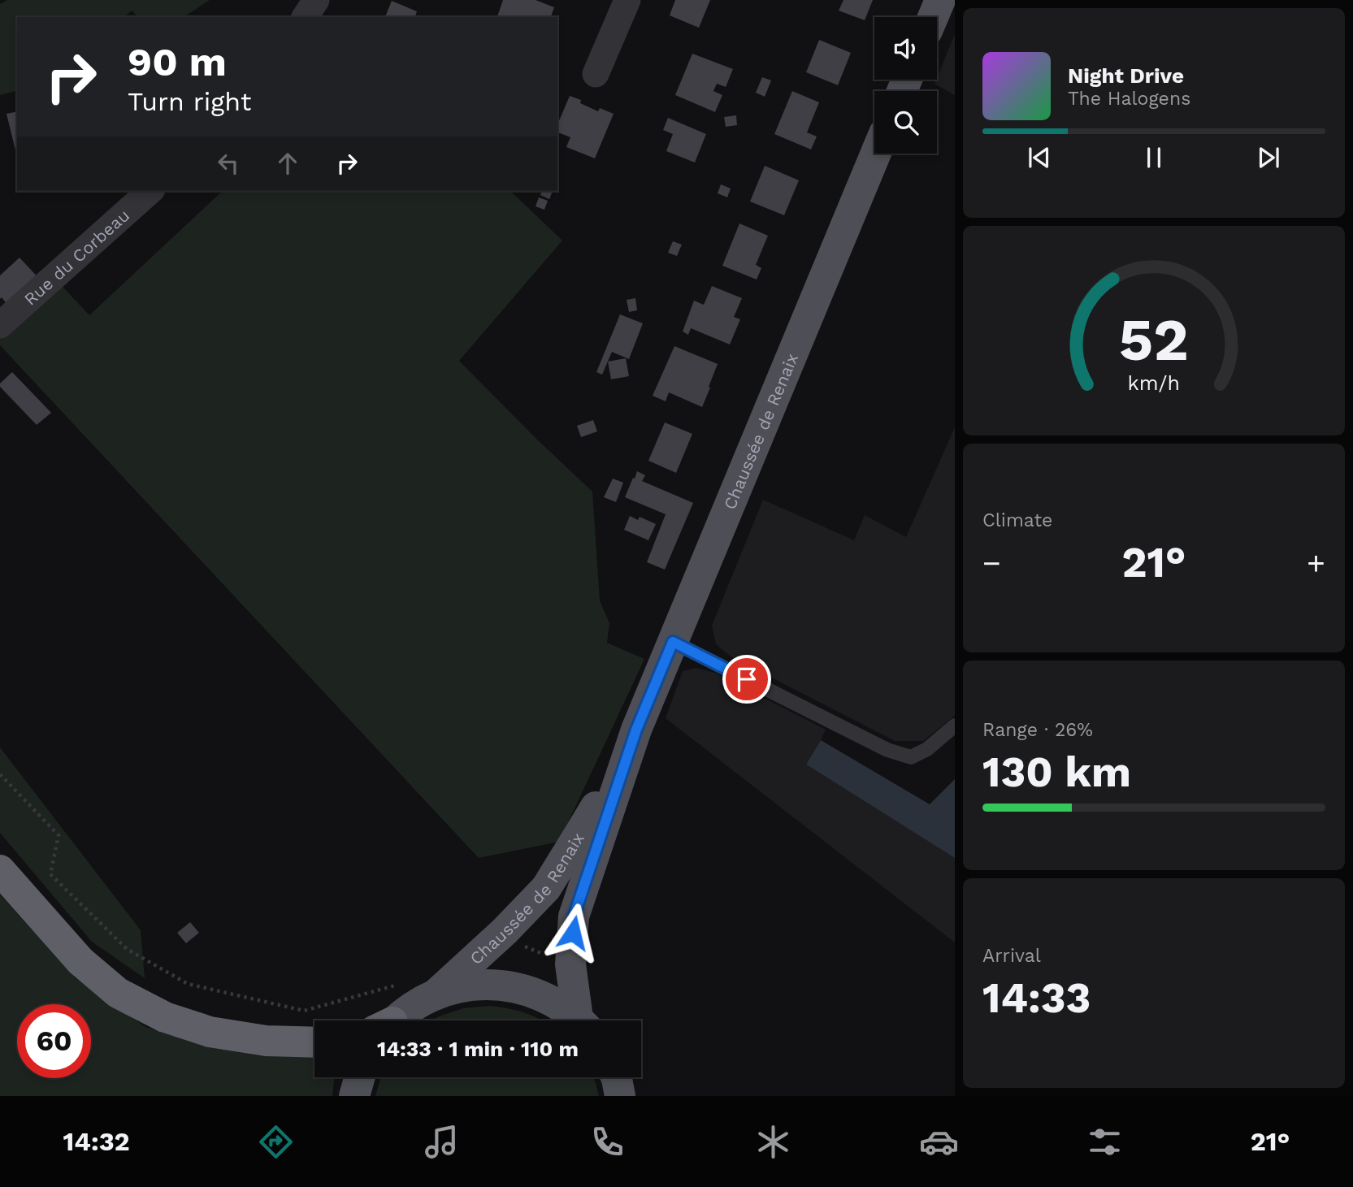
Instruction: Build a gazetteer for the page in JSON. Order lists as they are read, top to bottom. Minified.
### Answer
{"streets":{"main road":["Chaussée de Renaix"],"street":["Rue du Corbeau"]},"page":{"turn":["90 m","Turn right"],"song":["Night Drive","The Halogens"],"tile":["Climate",["Range · 26%","130 km"],["Arrival","14:33"]],"heat":["−","21°","+"],"limit":"60","trip":"14:33 · 1 min · 110 m","tabs":["14:32","21°"],"gauge":["52","km/h"]}}
